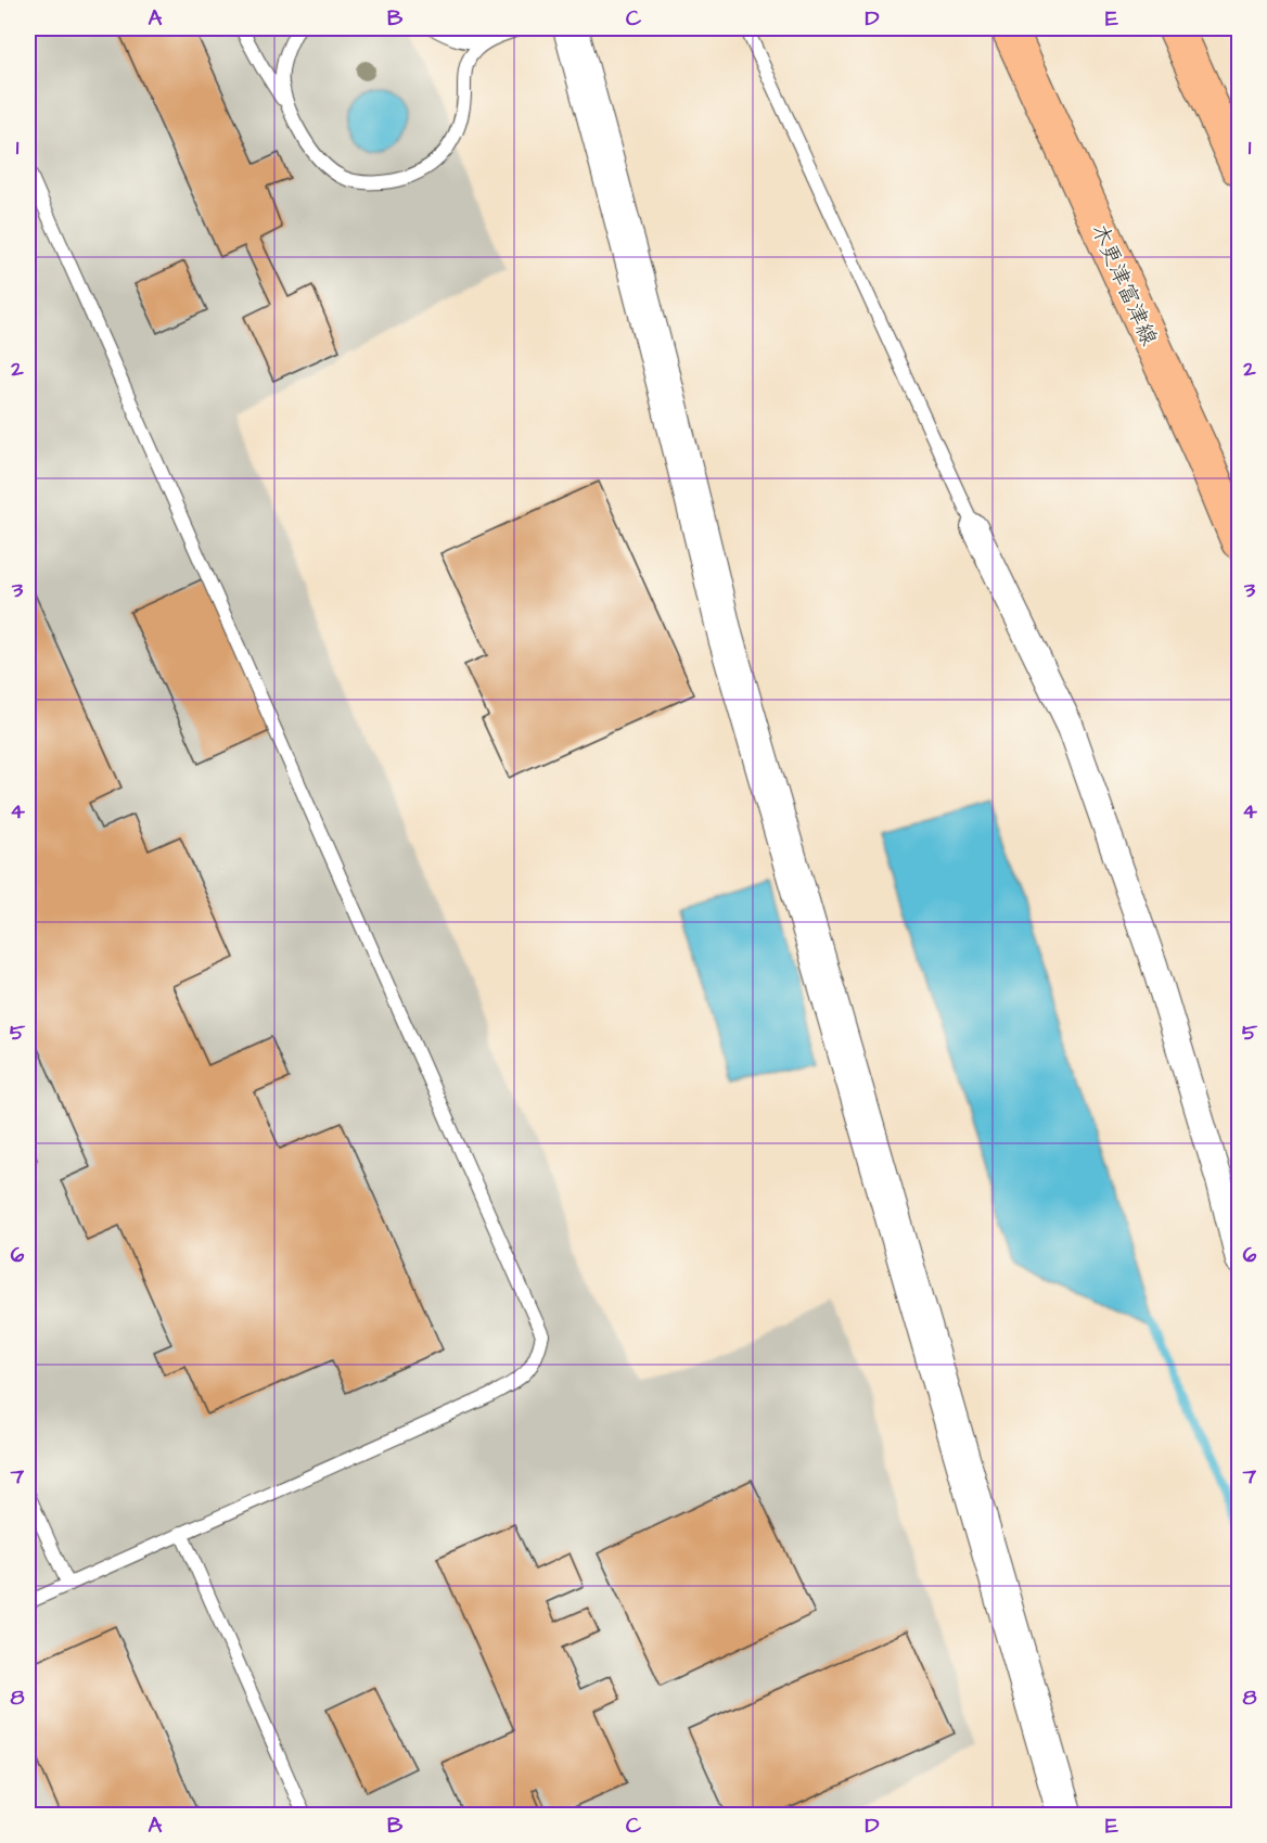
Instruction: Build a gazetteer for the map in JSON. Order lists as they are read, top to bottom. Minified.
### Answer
{"streets":{"main road":["木更津富津線"]},"grid":{"columns":["A","B","C","D","E"],"rows":["1","2","3","4","5","6","7","8"]}}
